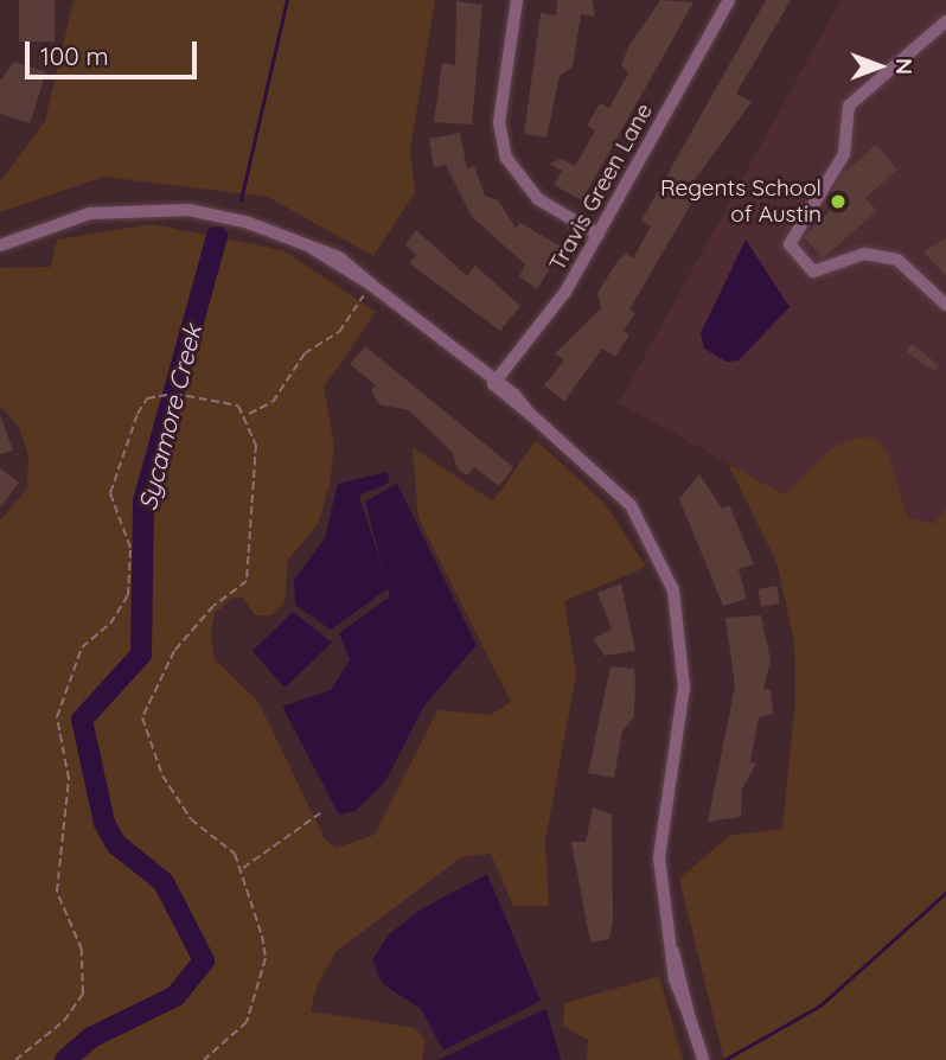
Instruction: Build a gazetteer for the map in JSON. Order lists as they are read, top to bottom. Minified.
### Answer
{"streets":{"street":["Travis Green Lane"]},"water":["Sycamore Creek"],"places":["Regents School of Austin"],"scale_bar":"100 m","north":"right"}
